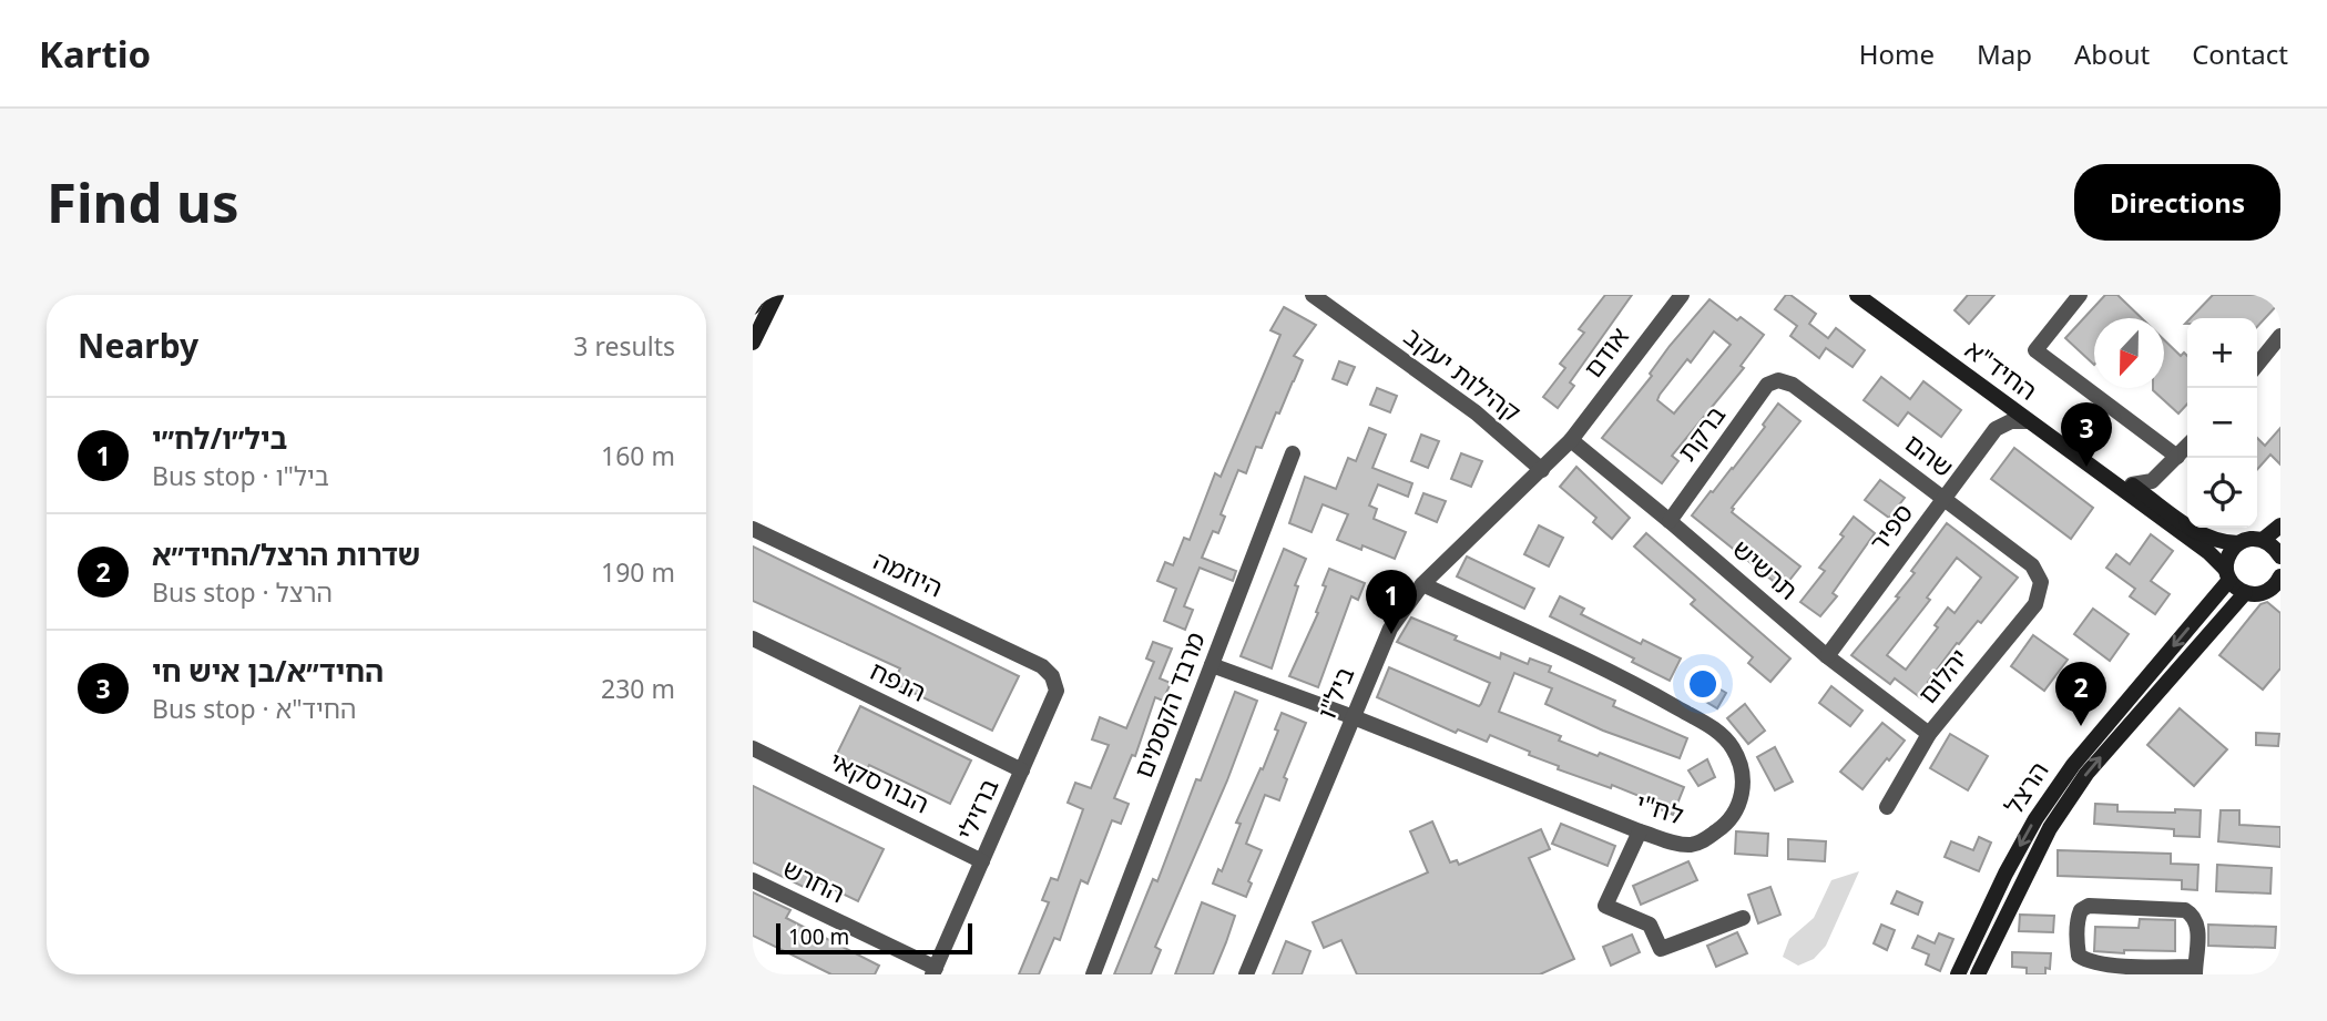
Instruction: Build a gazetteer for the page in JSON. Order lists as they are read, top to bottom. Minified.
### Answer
{"streets":{"main road":["החיד\"א","הרצל"],"street":["אודם","קהילות יעקב","ברקת","שהם","ספיר","תרשיש","היוזמה","יהלום","הנפח","ביל\"ו","מרבד הקסמים","הבורסקאי","ברזילי","לח\"י","החרש"]},"crossings":[["אודם","תרשיש"],["אודם","ביל\"ו"],["החיד\"א","הרצל"],["קהילות יעקב","ביל\"ו"],["ברקת","שהם"],["ברקת","תרשיש"],["שהם","ספיר"],["שהם","יהלום"],["ספיר","תרשיש"],["תרשיש","יהלום"],["תרשיש","ביל\"ו"],["היוזמה","ברזילי"],["הנפח","ברזילי"],["ביל\"ו","לח\"י"],["מרבד הקסמים","לח\"י"],["הבורסקאי","ברזילי"],["ברזילי","החרש"]],"scale_bar":"100 m","north":"bottom","page":{"header":"Kartio","nav":["Home","Map","About","Contact"],"buttons":"Directions","title":"Find us","heading":["Nearby","3 results"],"map_buttons":["+","−"],"list":[{"mark":"1","name":"ביל״ו/לח״י","note":"Bus stop · ביל\"ו","value":"160 m"},{"mark":"2","name":"שדרות הרצל/החיד״א","note":"Bus stop · הרצל","value":"190 m"},{"mark":"3","name":"החיד״א/בן איש חי","note":"Bus stop · החיד\"א","value":"230 m"}],"pins":["3","1","2"],"scale":"100 m"}}
